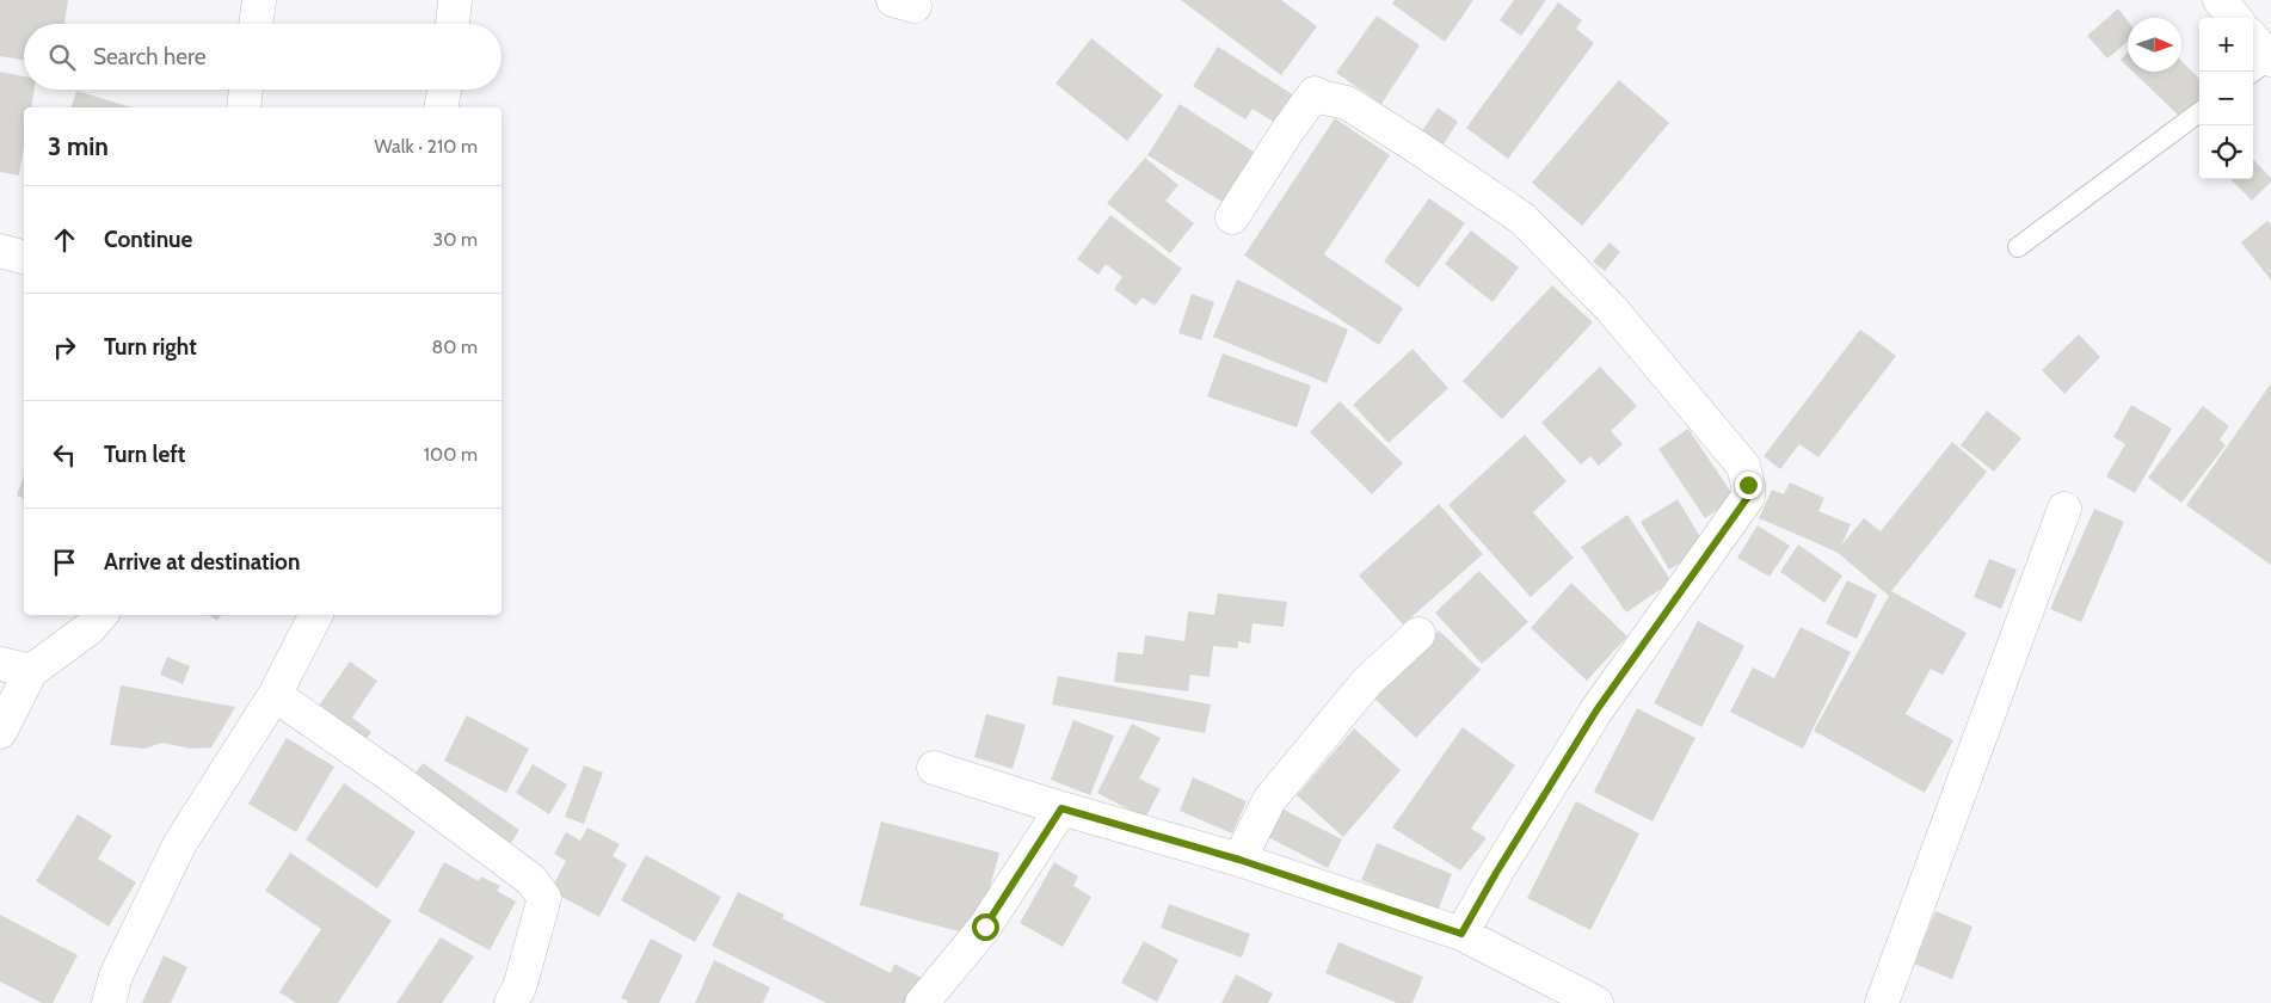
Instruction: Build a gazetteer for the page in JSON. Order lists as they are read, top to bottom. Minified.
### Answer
{"north":"right","page":{"map_buttons":["+","−"],"search":"Search here","heading":["3 min","Walk · 210 m"],"list":[["Continue","30 m"],["Turn right","80 m"],["Turn left","100 m"],"Arrive at destination"]}}
